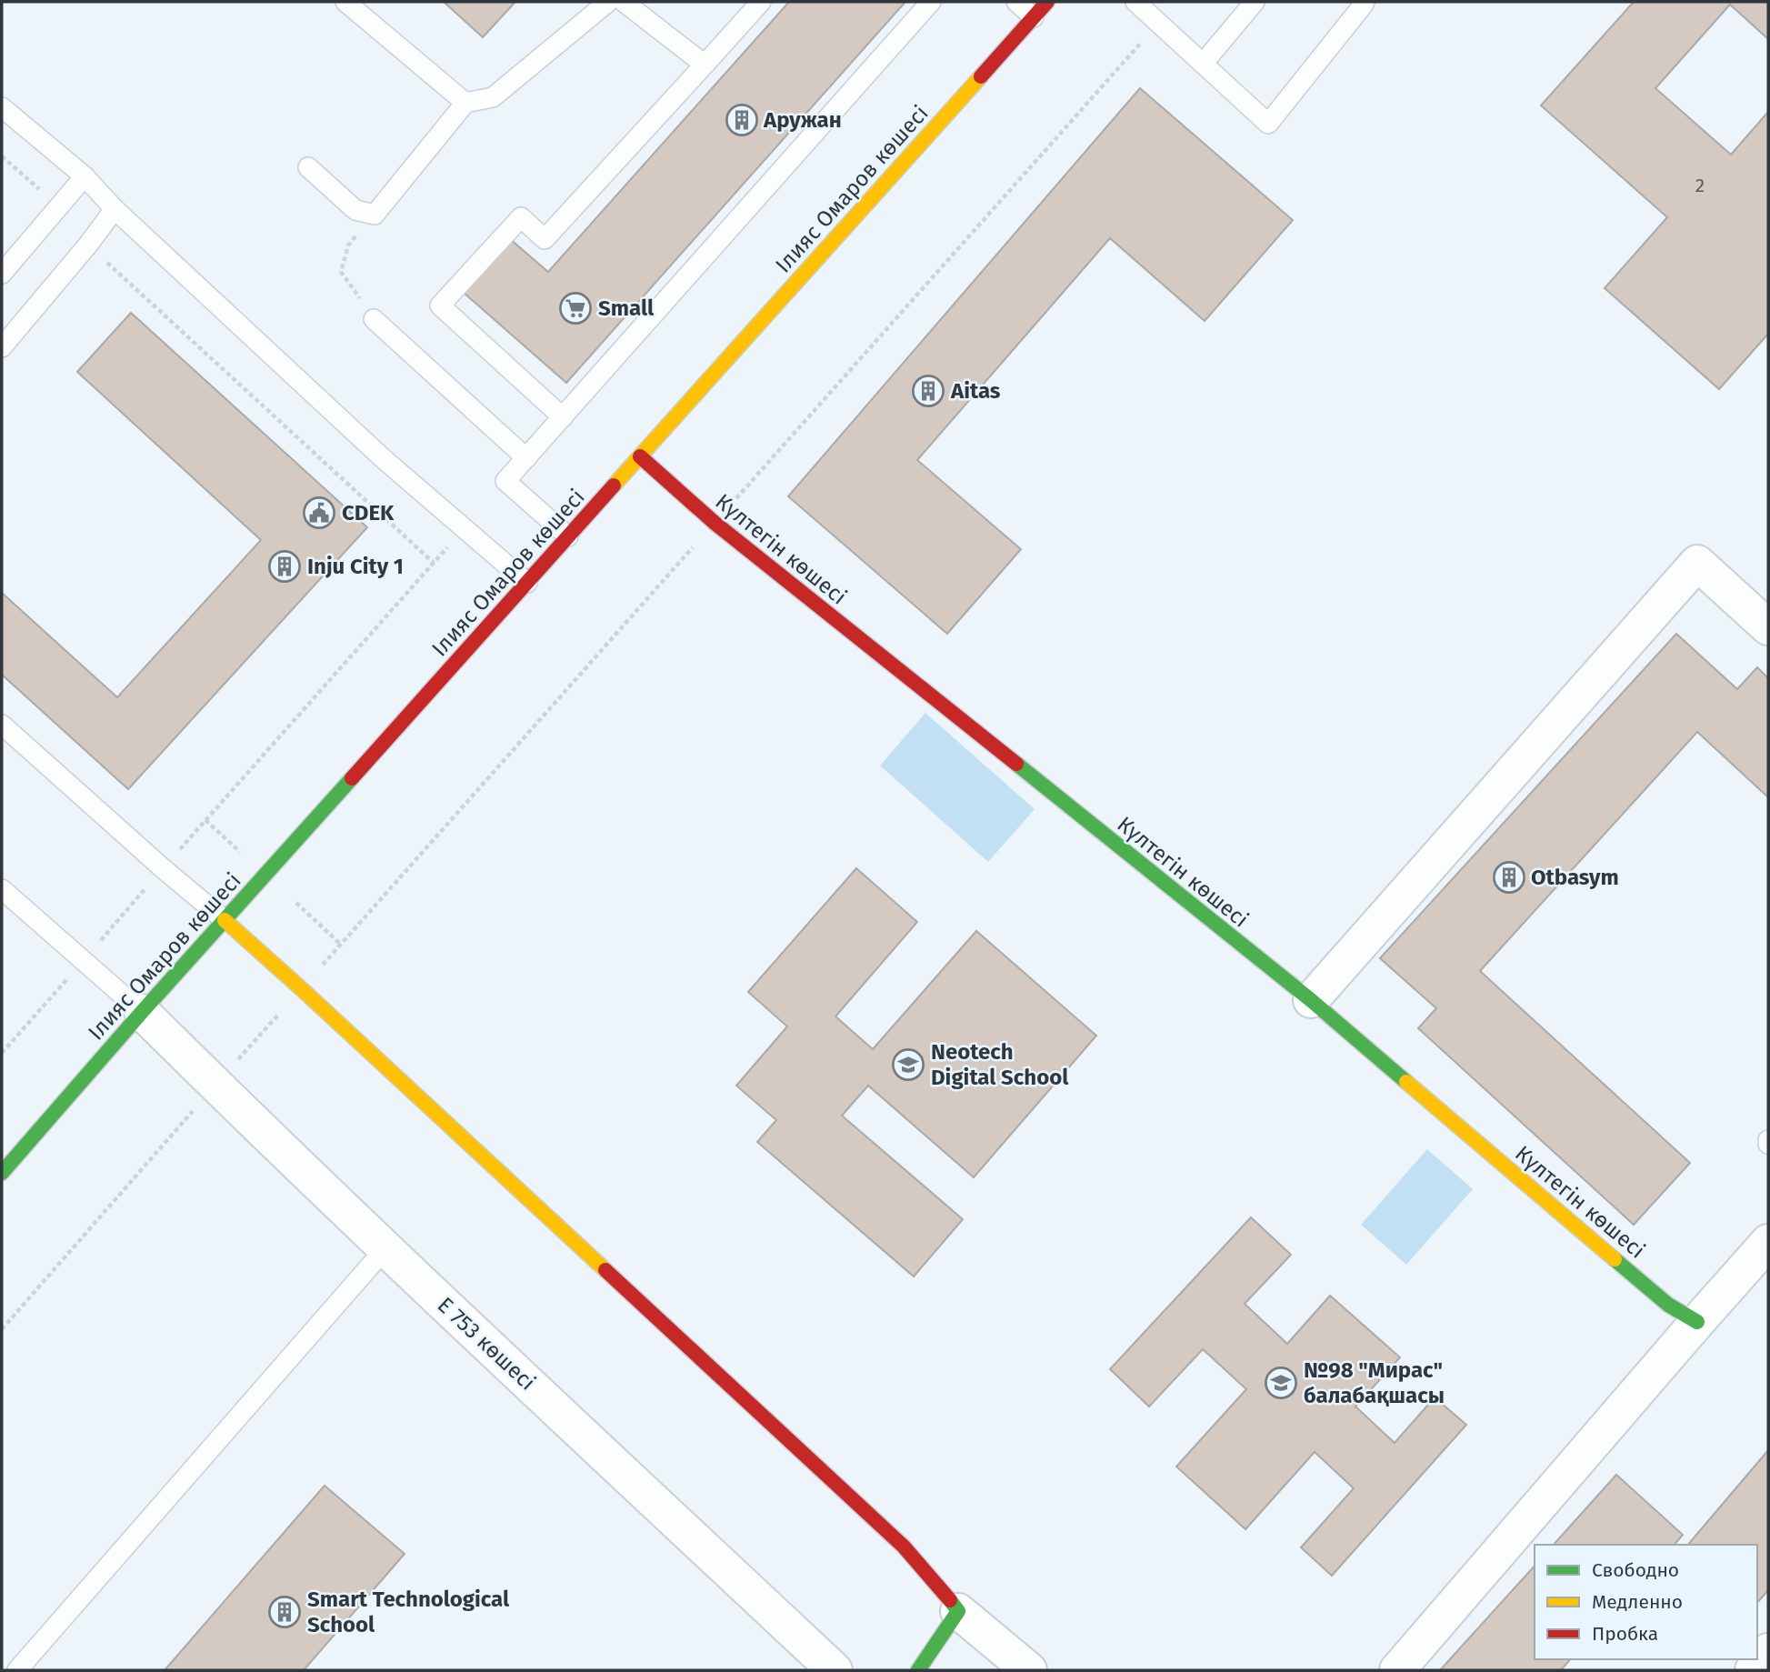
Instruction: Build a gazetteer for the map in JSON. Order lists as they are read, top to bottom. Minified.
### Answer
{"streets":{"street":["Ілияс Омаров көшесі","Күлтегін көшесі","Е 753 көшесі"]},"crossings":[["Ілияс Омаров көшесі","Күлтегін көшесі"],["Ілияс Омаров көшесі","Е 753 көшесі"]],"places":{"building":["Аружан","Aitas","Inju City 1","Otbasym","Smart Technological School"],"supermarket":["Small"],"public building":["CDEK"],"school or university":["Neotech Digital School","№98 \"Мирас\" балабақшасы"]},"house_numbers":["2"],"legend":["Свободно","Медленно","Пробка"]}
